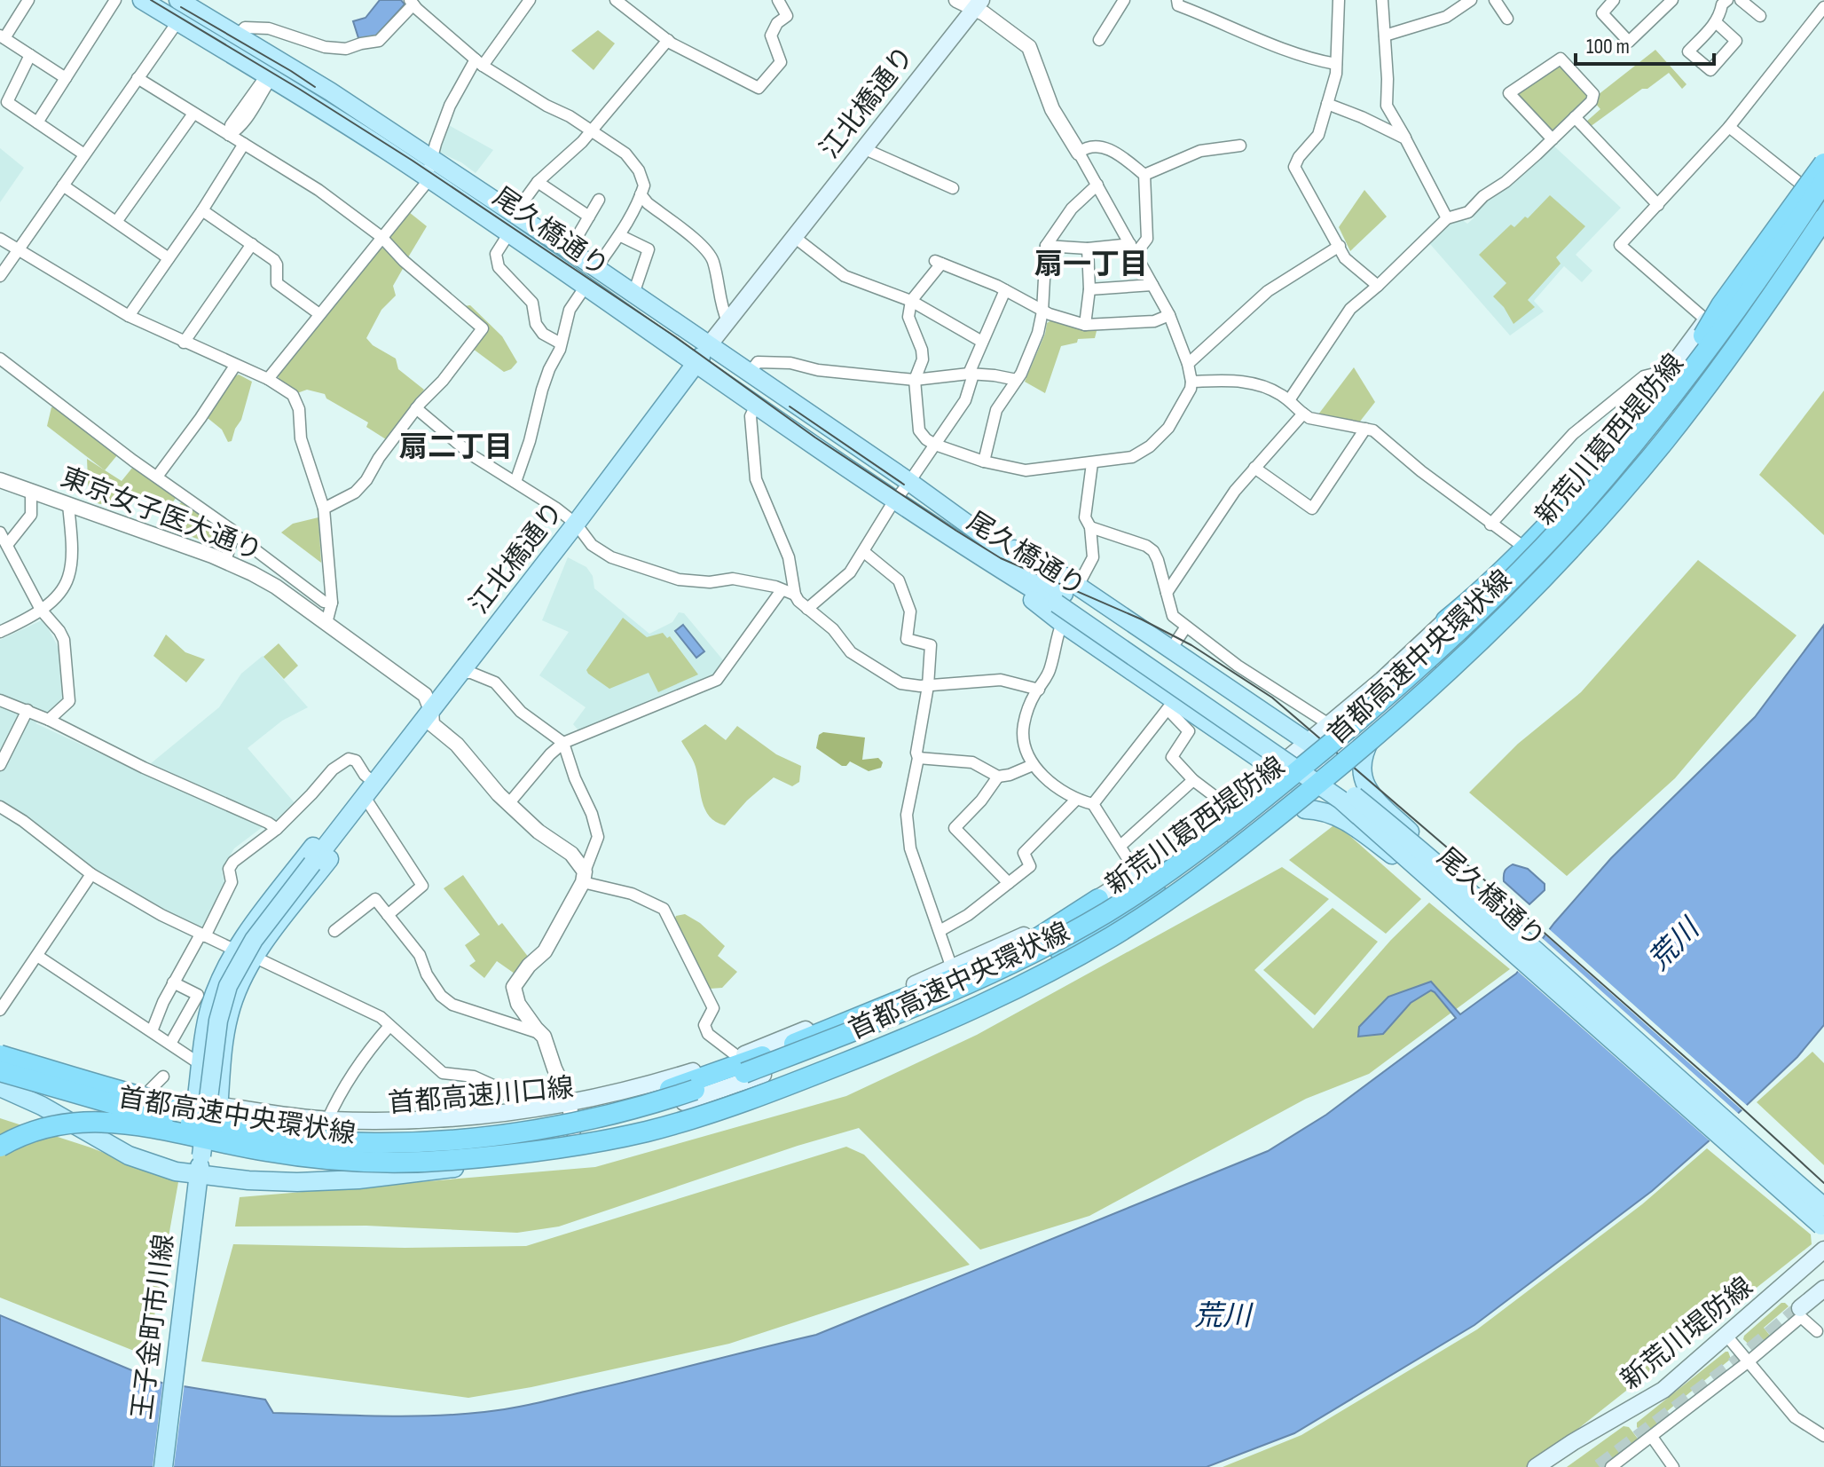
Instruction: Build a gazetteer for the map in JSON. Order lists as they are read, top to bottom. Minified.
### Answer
{"streets":{"highway":["首都高速中央環状線","首都高速川口線"],"main road":["江北橋通り","尾久橋通り","新荒川葛西堤防線","王子金町市川線","新荒川堤防線"],"street":["東京女子医大通り"]},"crossings":[["江北橋通り","尾久橋通り"],["江北橋通り","東京女子医大通り"],["江北橋通り","王子金町市川線"],["首都高速中央環状線","首都高速川口線"]],"districts":["扇一丁目","扇二丁目"],"water":["荒川"],"scale_bar":"100 m"}
